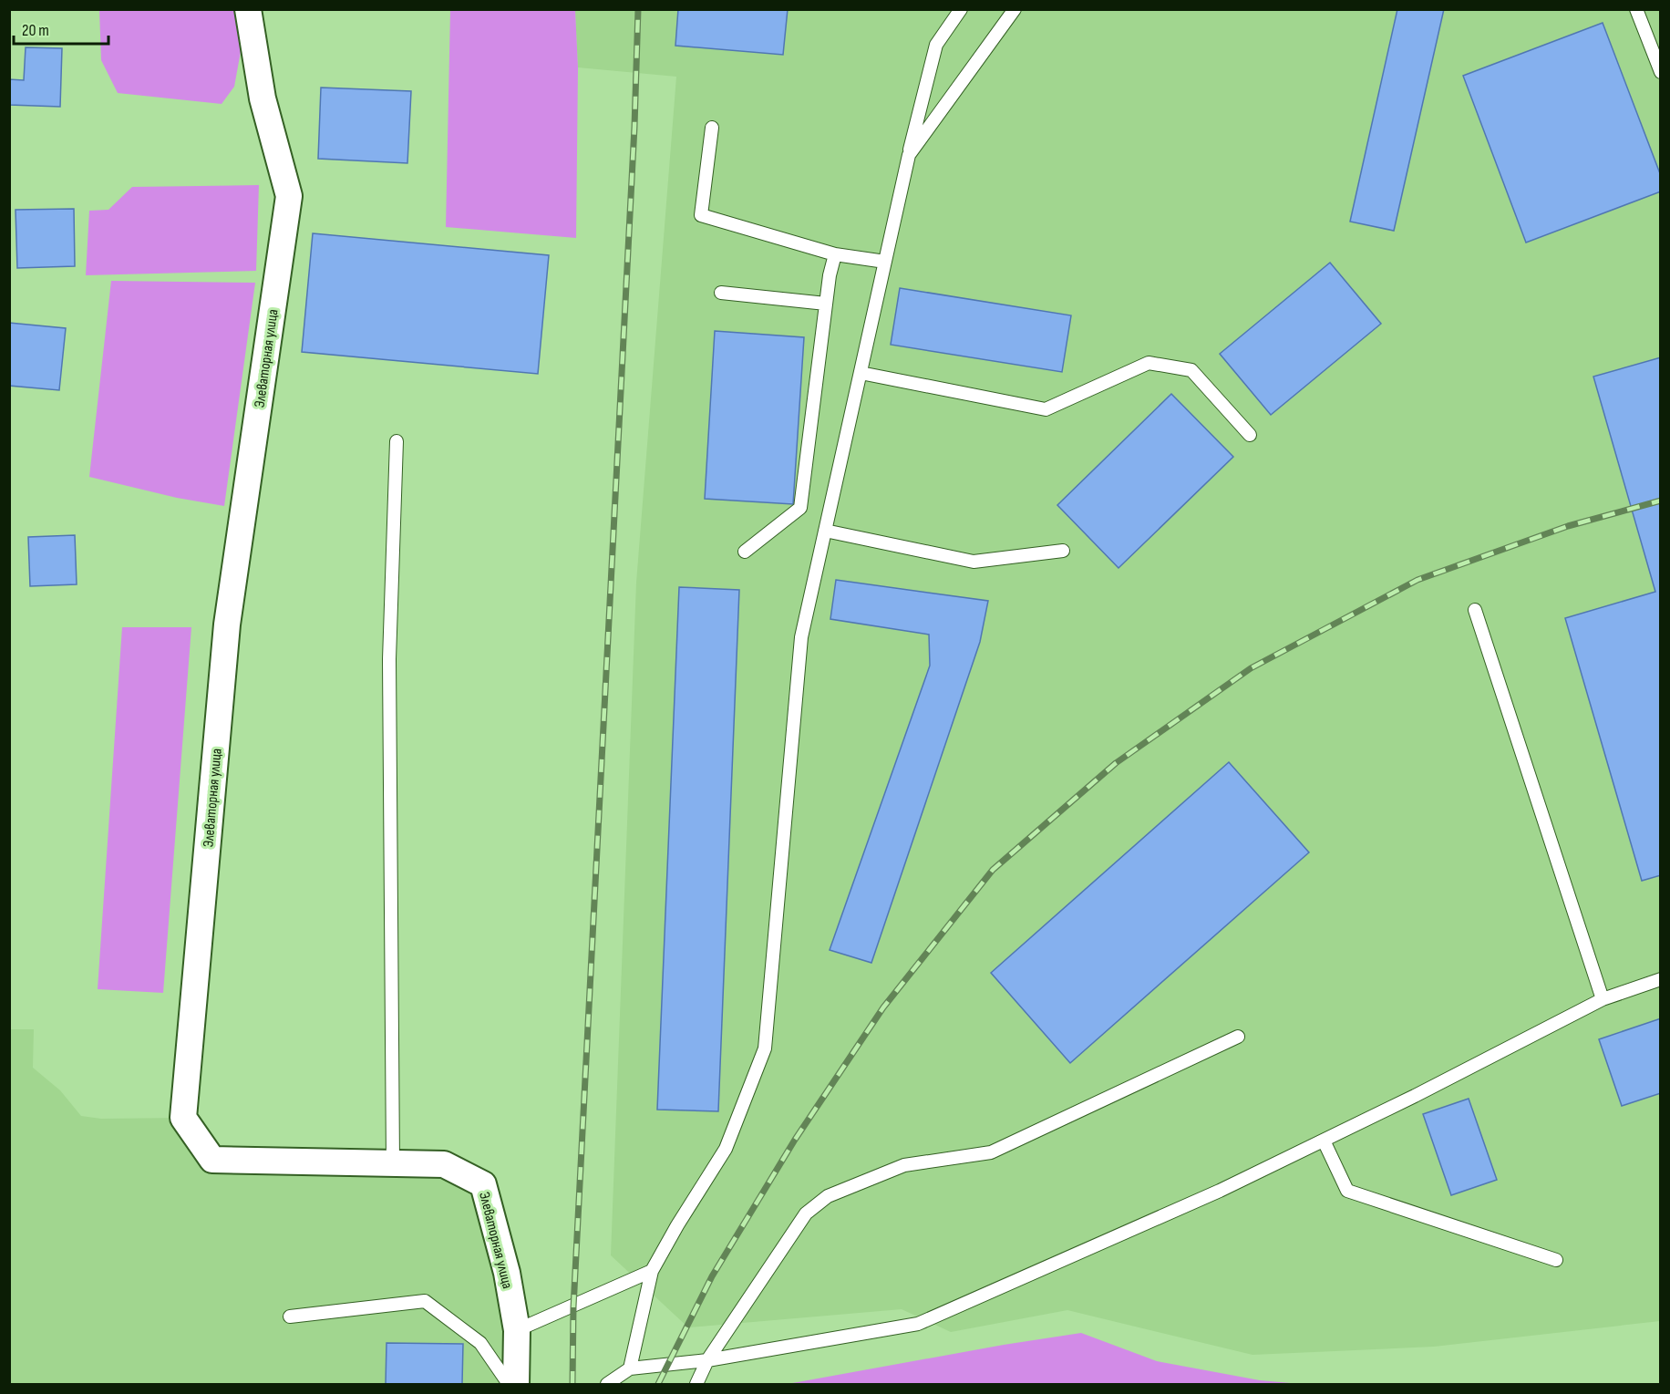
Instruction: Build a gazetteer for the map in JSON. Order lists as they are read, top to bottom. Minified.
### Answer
{"streets":{"street":["Элеваторная улица"]},"scale_bar":"20 m"}
